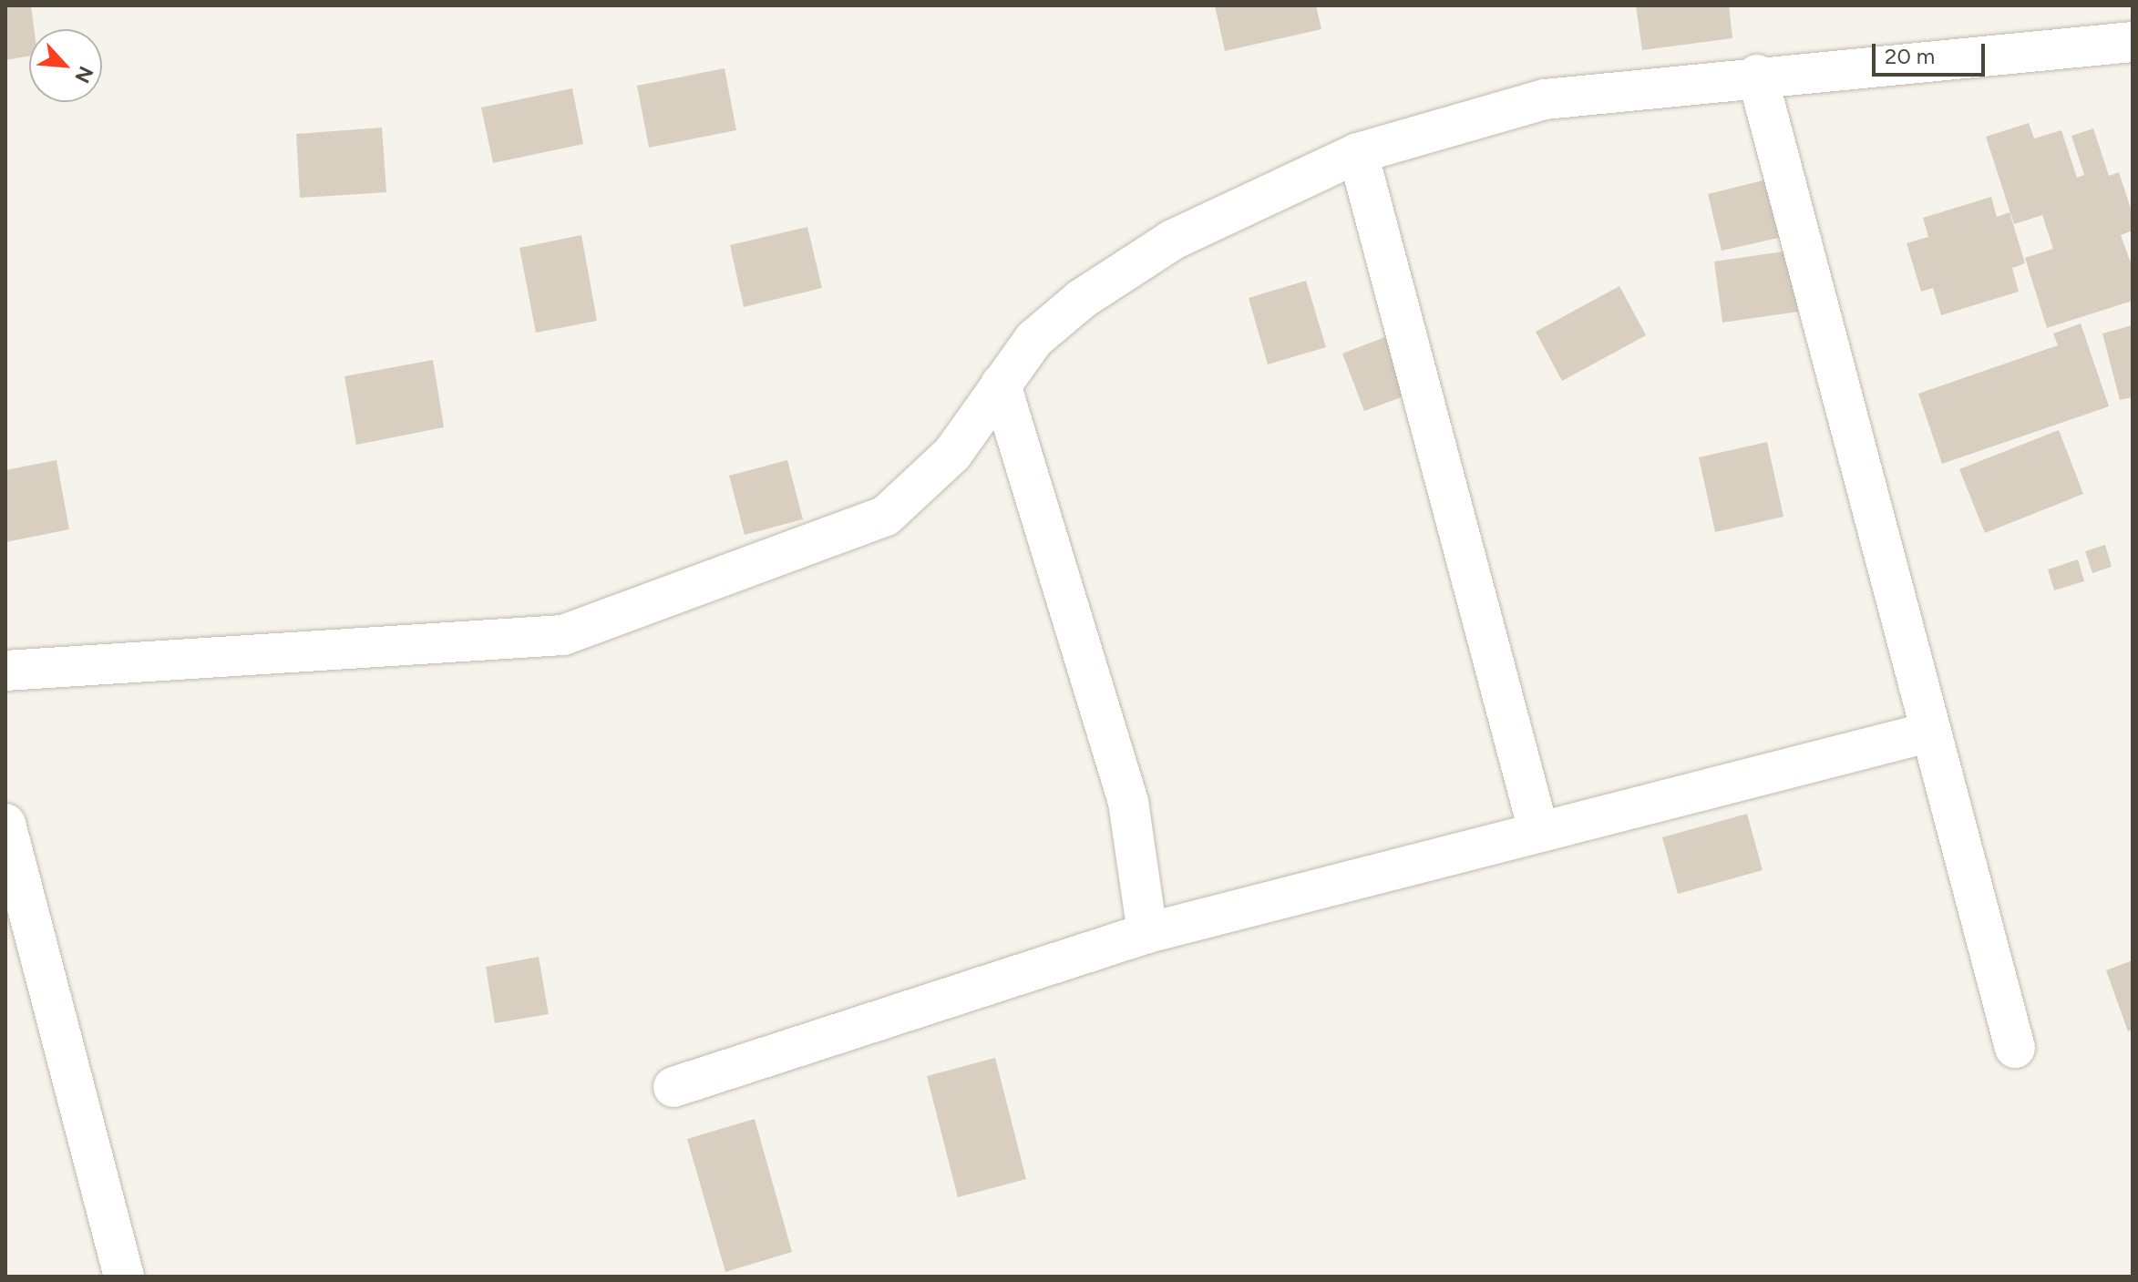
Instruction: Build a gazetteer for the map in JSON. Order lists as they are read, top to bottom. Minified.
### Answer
{"scale_bar":"20 m","north":"bottom right"}
